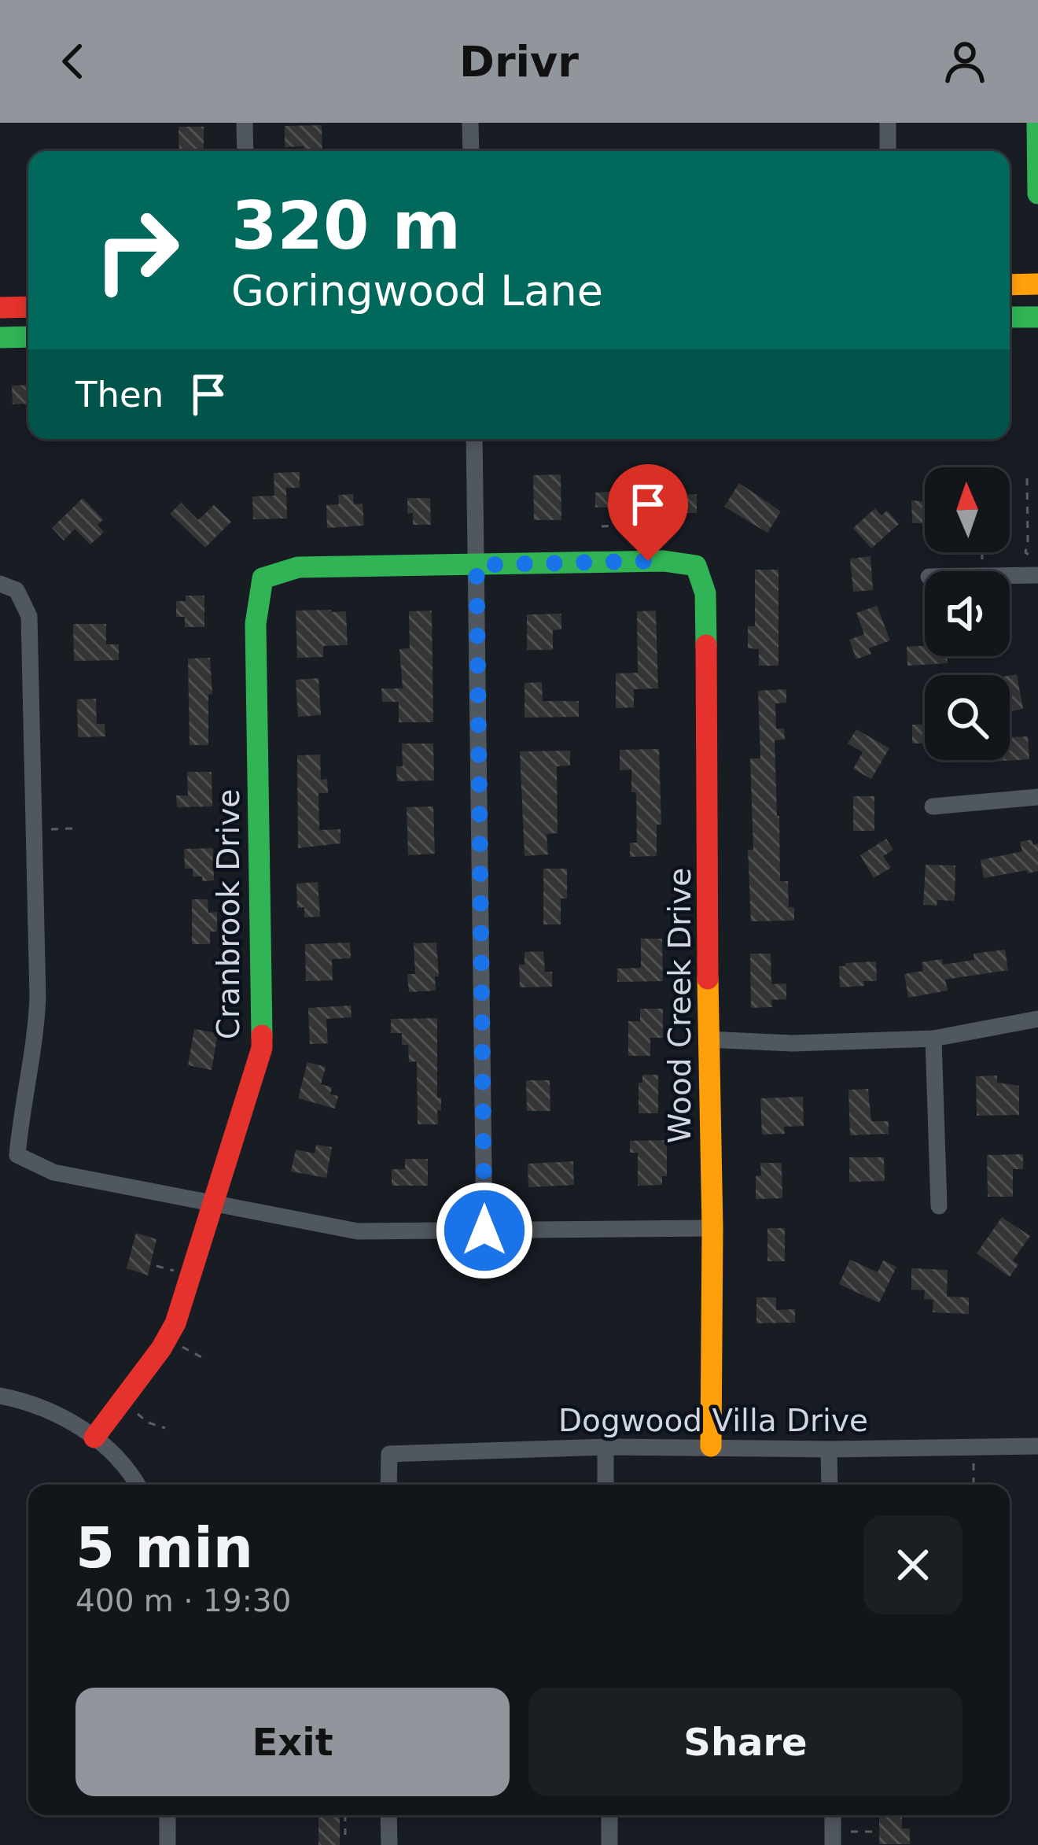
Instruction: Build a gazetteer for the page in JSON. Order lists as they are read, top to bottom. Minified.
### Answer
{"streets":{"street":["Cranbrook Drive","Wood Creek Drive","Dogwood Villa Drive"]},"crossings":[["Cranbrook Drive","Wood Creek Drive"],["Wood Creek Drive","Dogwood Villa Drive"]],"north":"top","page":{"header":"Drivr","turn":["320 m","Goringwood Lane"],"then":"Then","heading":["5 min","400 m · 19:30"],"buttons":["Exit","Share"]}}
